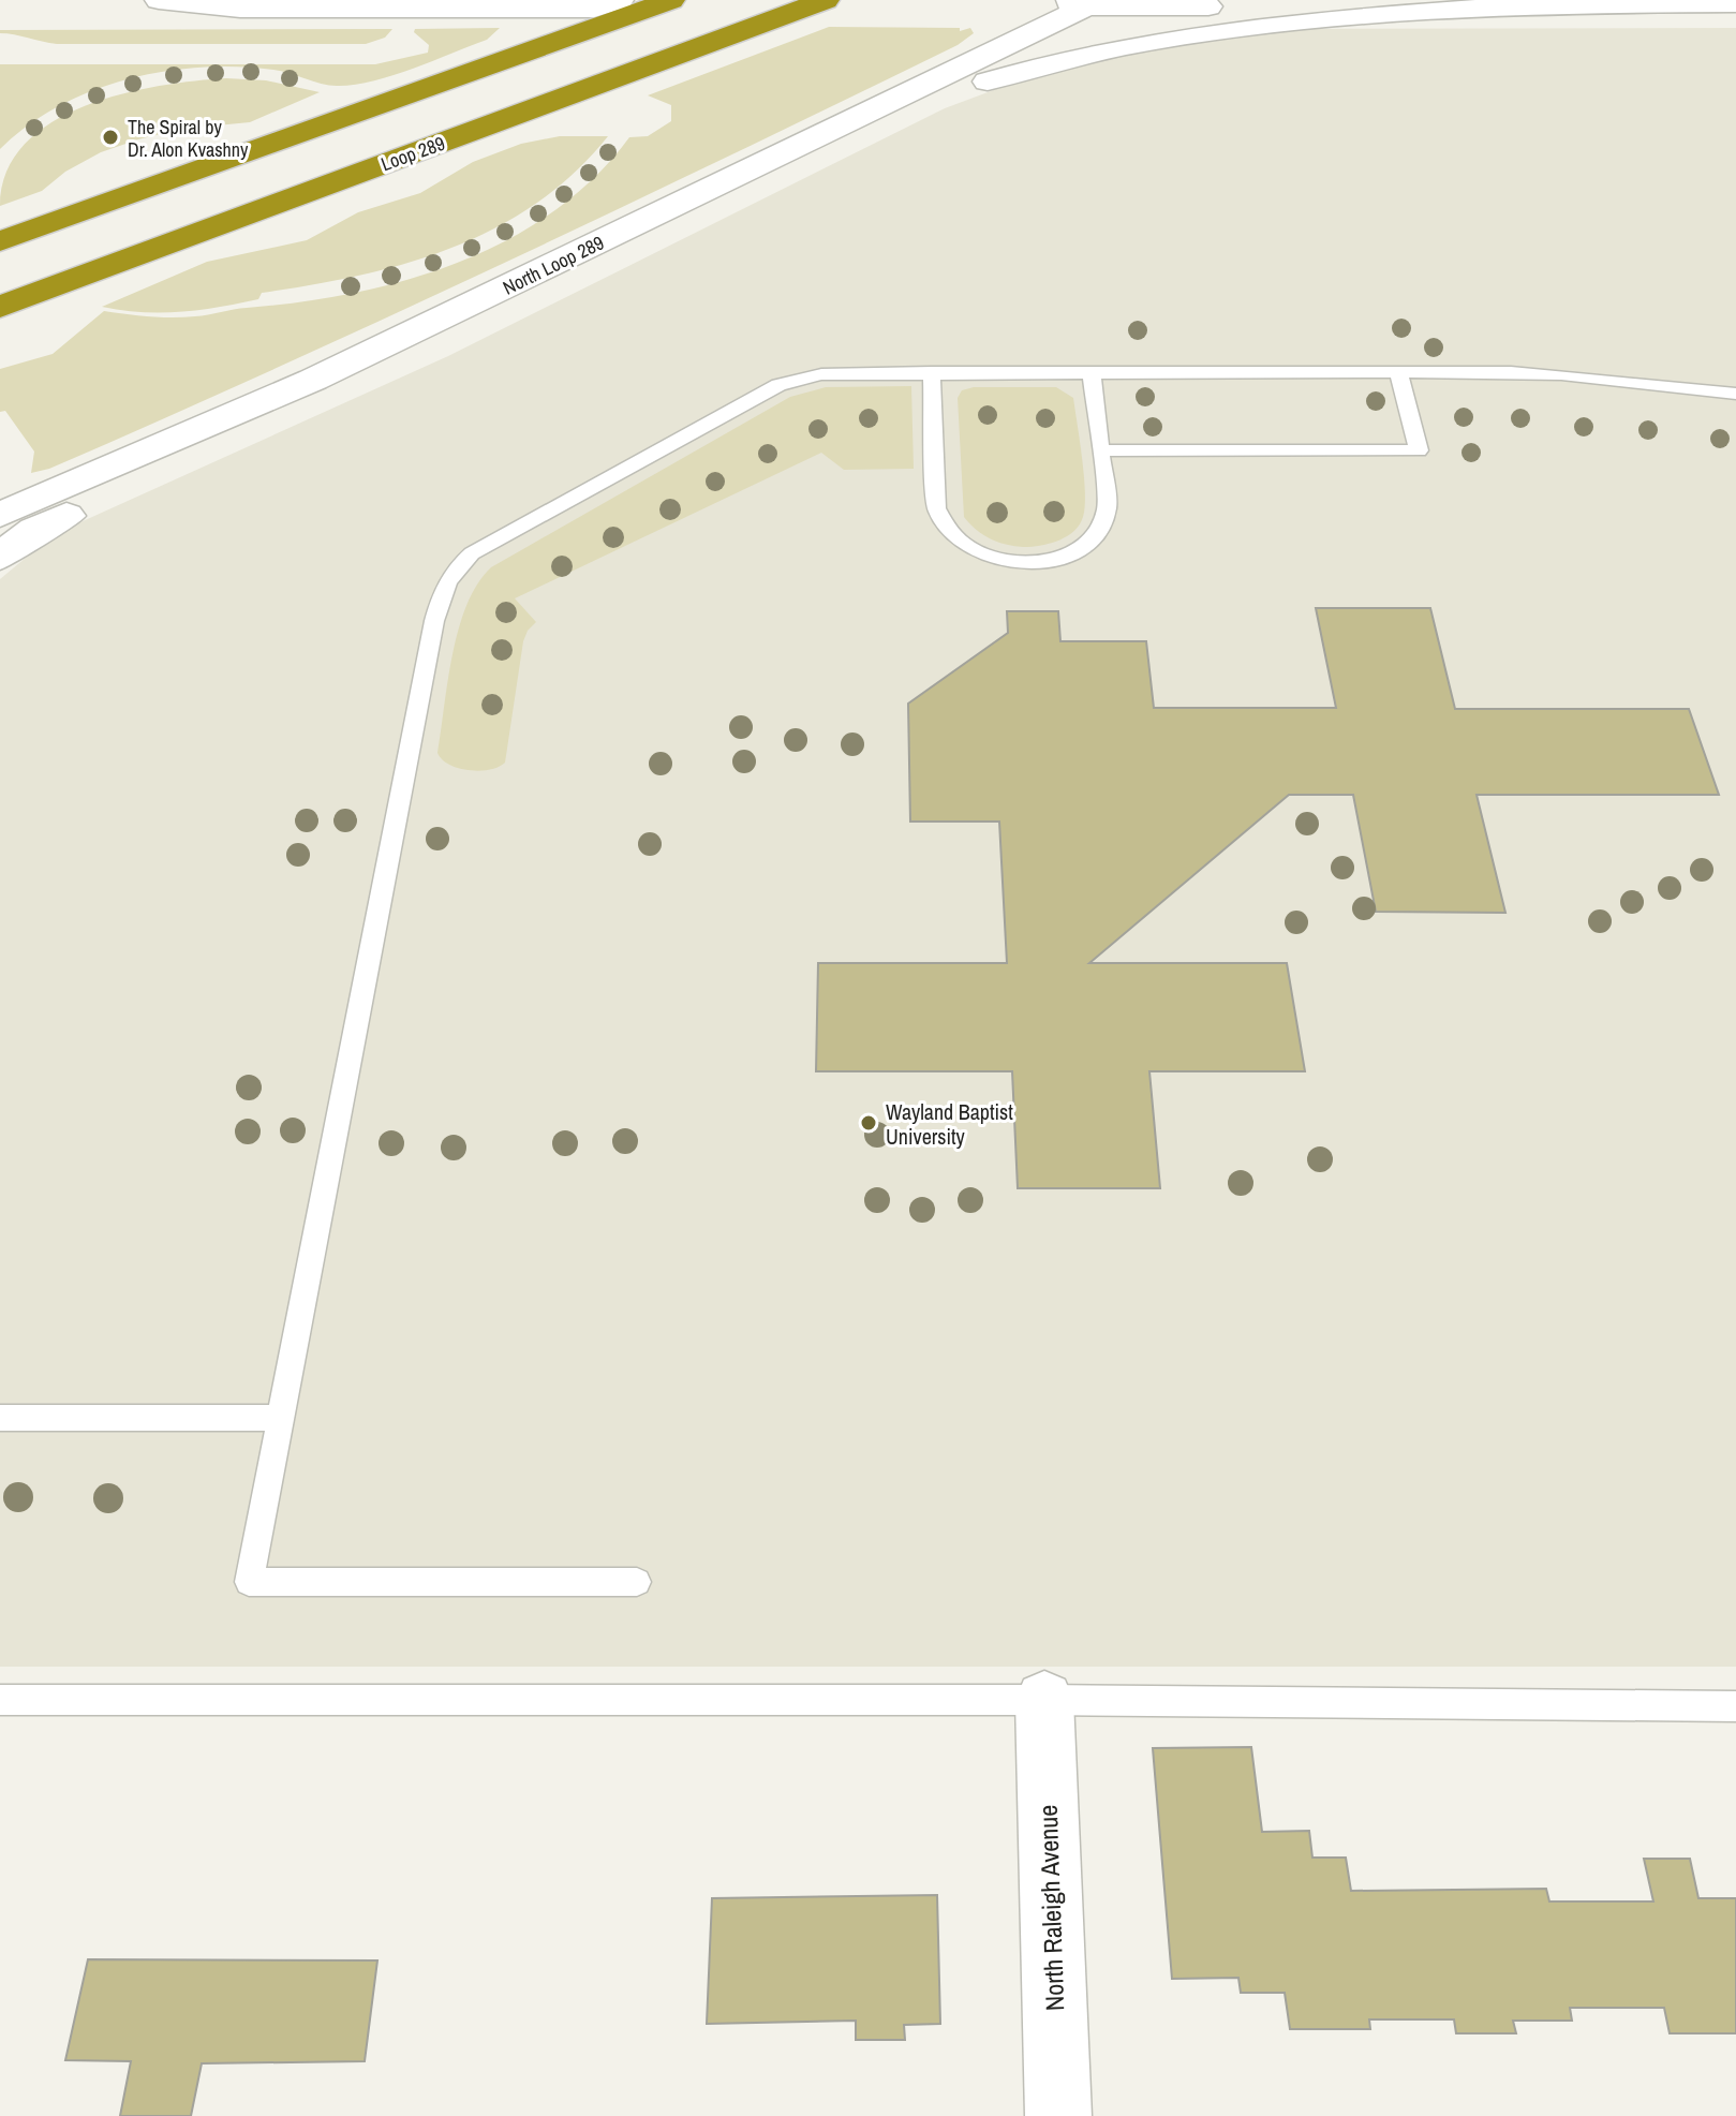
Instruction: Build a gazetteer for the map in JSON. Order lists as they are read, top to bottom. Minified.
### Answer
{"streets":{"highway":["Loop 289"],"main road":["North Loop 289","North Raleigh Avenue"]},"places":["The Spiral by Dr. Alon Kvashny","Wayland Baptist University"]}
